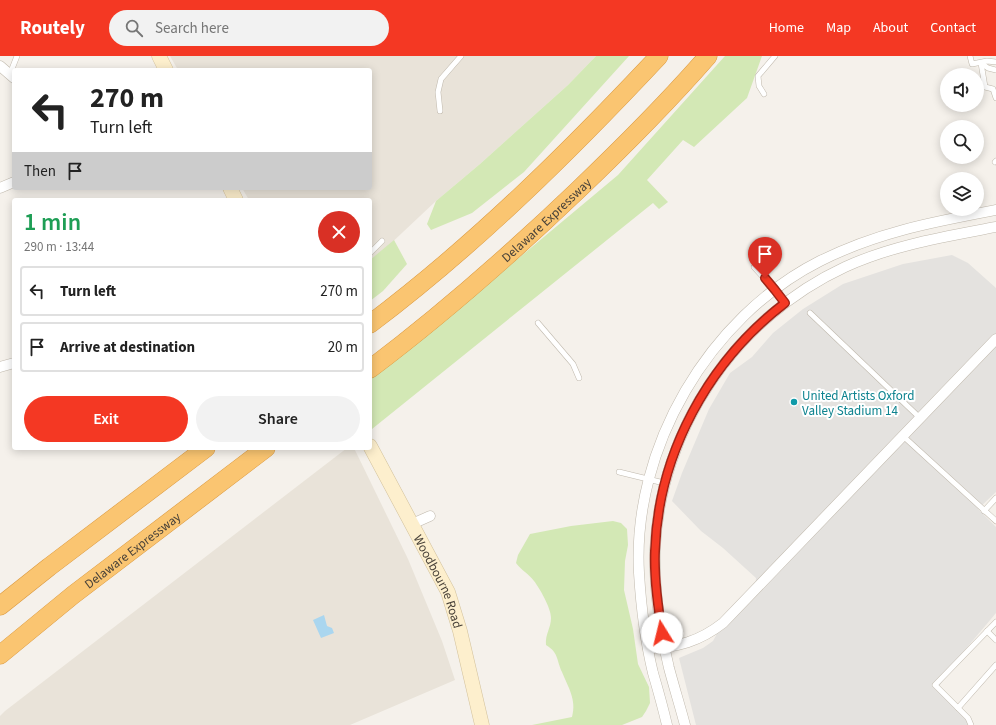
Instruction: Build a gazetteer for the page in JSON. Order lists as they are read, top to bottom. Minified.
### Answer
{"streets":{"highway":["Delaware Expressway"],"main road":["Woodbourne Road"]},"places":["United Artists Oxford Valley Stadium 14"],"page":{"header":"Routely","search":"Search here","nav":["Home","Map","About","Contact"],"turn":["270 m","Turn left"],"then":"Then","heading":["1 min","290 m · 13:44"],"list":[{"name":"Turn left","value":"270 m"},{"name":"Arrive at destination","value":"20 m"}],"buttons":["Exit","Share"]}}
